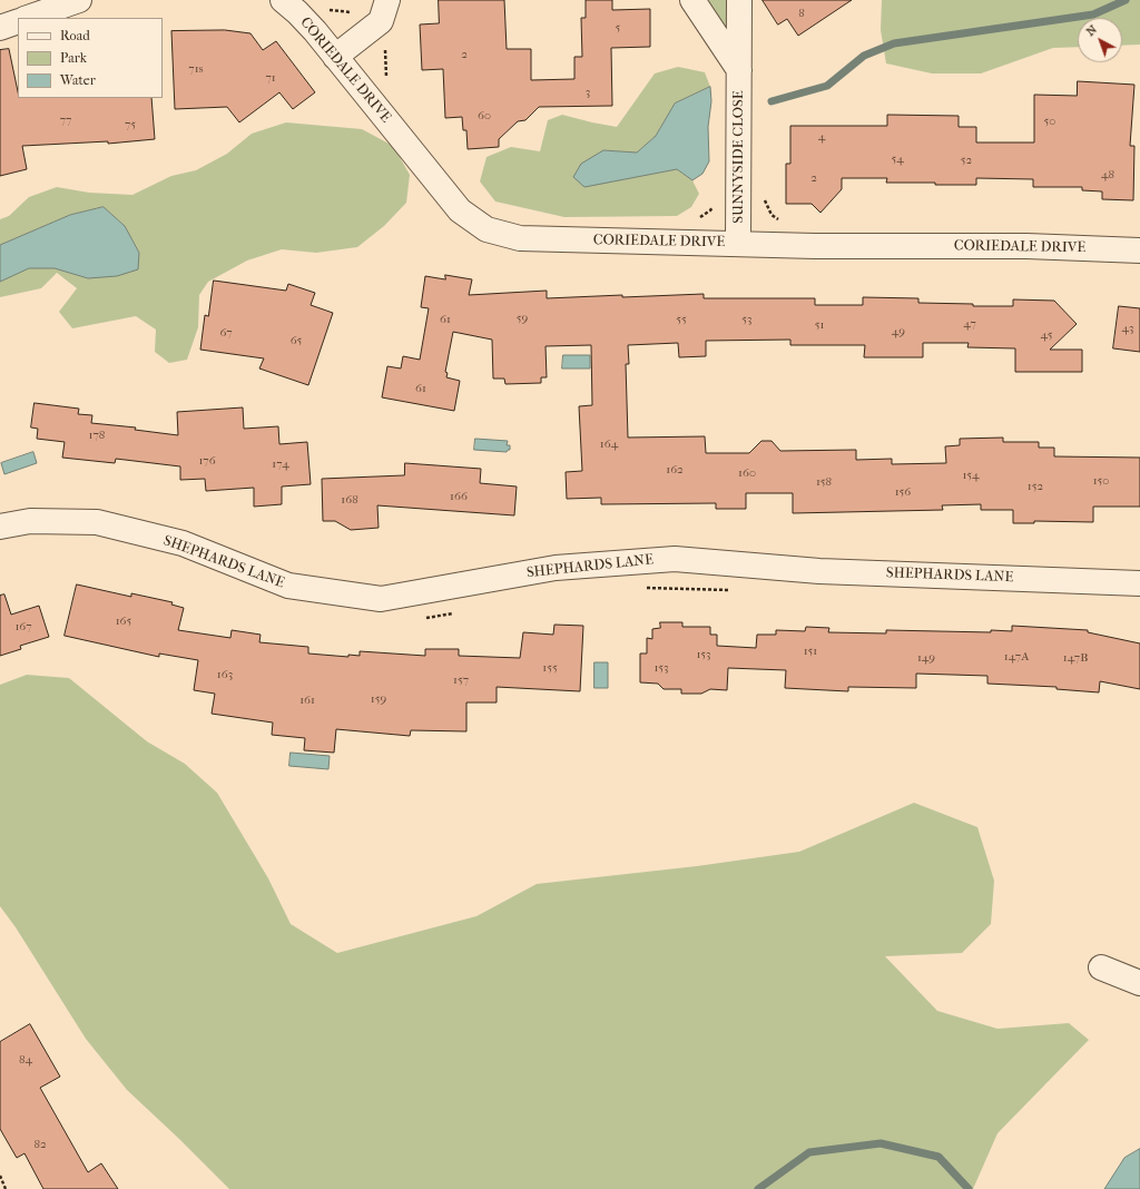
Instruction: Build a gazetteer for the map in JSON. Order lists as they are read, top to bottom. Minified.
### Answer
{"streets":{"street":["CORIEDALE DRIVE","SUNNYSIDE CLOSE","SHEPHARDS LANE"]},"crossings":[["CORIEDALE DRIVE","SUNNYSIDE CLOSE"]],"house_numbers":["8","5","2","71s","71","3","60","77","50","75","4","54","52","48","2","59","61","55","53","47","51","43","49","67","45","65","61","178","164","176","174","162","160","154","150","158","152","156","166","168","165","167","151","153","147A","149","147B","155","153","163","157","159","161","84","82"],"legend":["Road","Park","Water"],"north":"top left"}
